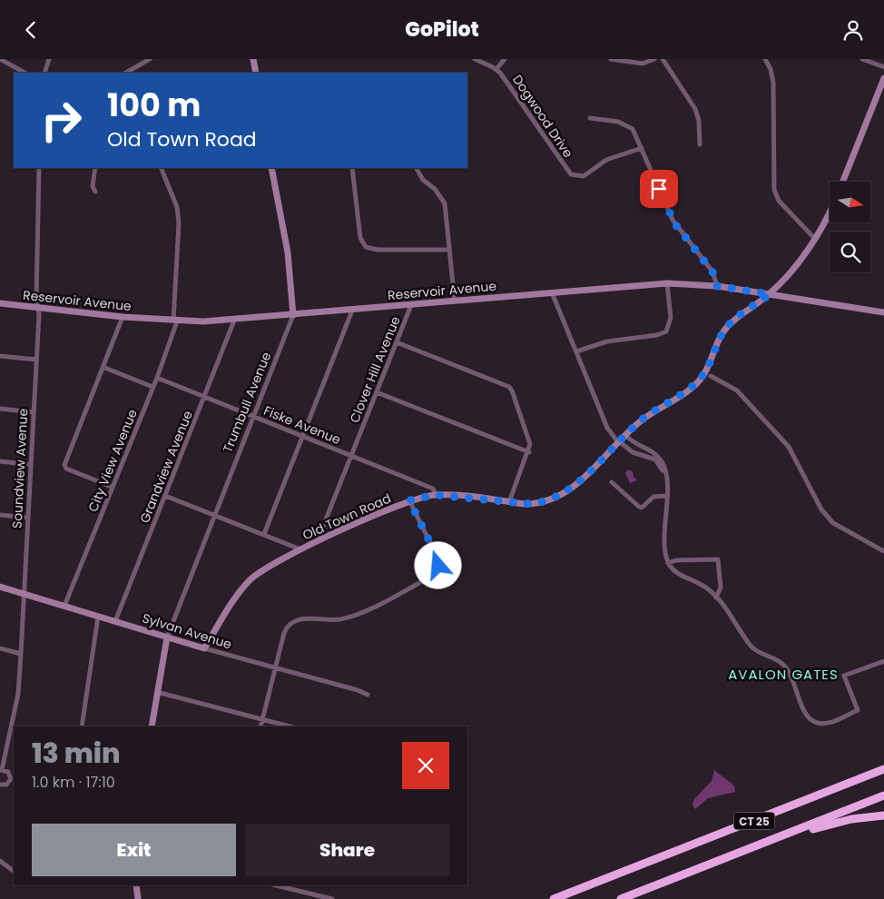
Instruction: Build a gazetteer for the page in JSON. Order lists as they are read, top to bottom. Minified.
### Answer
{"streets":{"highway":["CT 25"],"main road":["Reservoir Avenue","Trumbull Avenue","Old Town Road","Sylvan Avenue"],"street":["Dogwood Drive","Clover Hill Avenue","Fiske Avenue","City View Avenue","Grandview Avenue","Soundview Avenue"]},"crossings":[["Reservoir Avenue","Clover Hill Avenue"],["Reservoir Avenue","Trumbull Avenue"],["Reservoir Avenue","City View Avenue"],["Reservoir Avenue","Grandview Avenue"],["Reservoir Avenue","Soundview Avenue"],["Reservoir Avenue","Old Town Road"],["Clover Hill Avenue","Fiske Avenue"],["Clover Hill Avenue","Old Town Road"],["Trumbull Avenue","Fiske Avenue"],["Trumbull Avenue","Sylvan Avenue"],["Fiske Avenue","City View Avenue"],["Fiske Avenue","Grandview Avenue"],["Fiske Avenue","Old Town Road"],["City View Avenue","Sylvan Avenue"],["Grandview Avenue","Sylvan Avenue"],["Soundview Avenue","Sylvan Avenue"],["Old Town Road","Sylvan Avenue"]],"districts":["AVALON GATES"],"north":"right","page":{"header":"GoPilot","turn":["100 m","Old Town Road"],"heading":["13 min","1.0 km · 17:10"],"buttons":["Exit","Share"]}}
